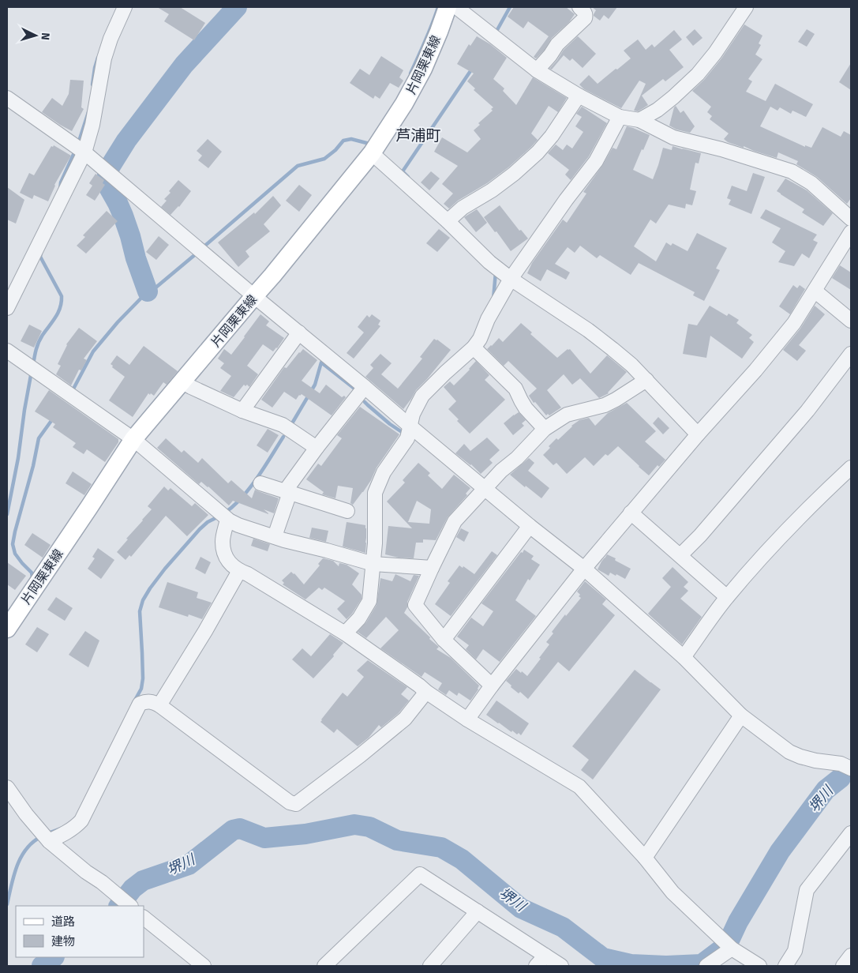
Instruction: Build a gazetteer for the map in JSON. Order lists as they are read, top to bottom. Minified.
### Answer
{"streets":{"main road":["片岡栗東線"]},"districts":["芦浦町"],"water":["堺川"],"legend":["道路","建物"],"north":"right"}
